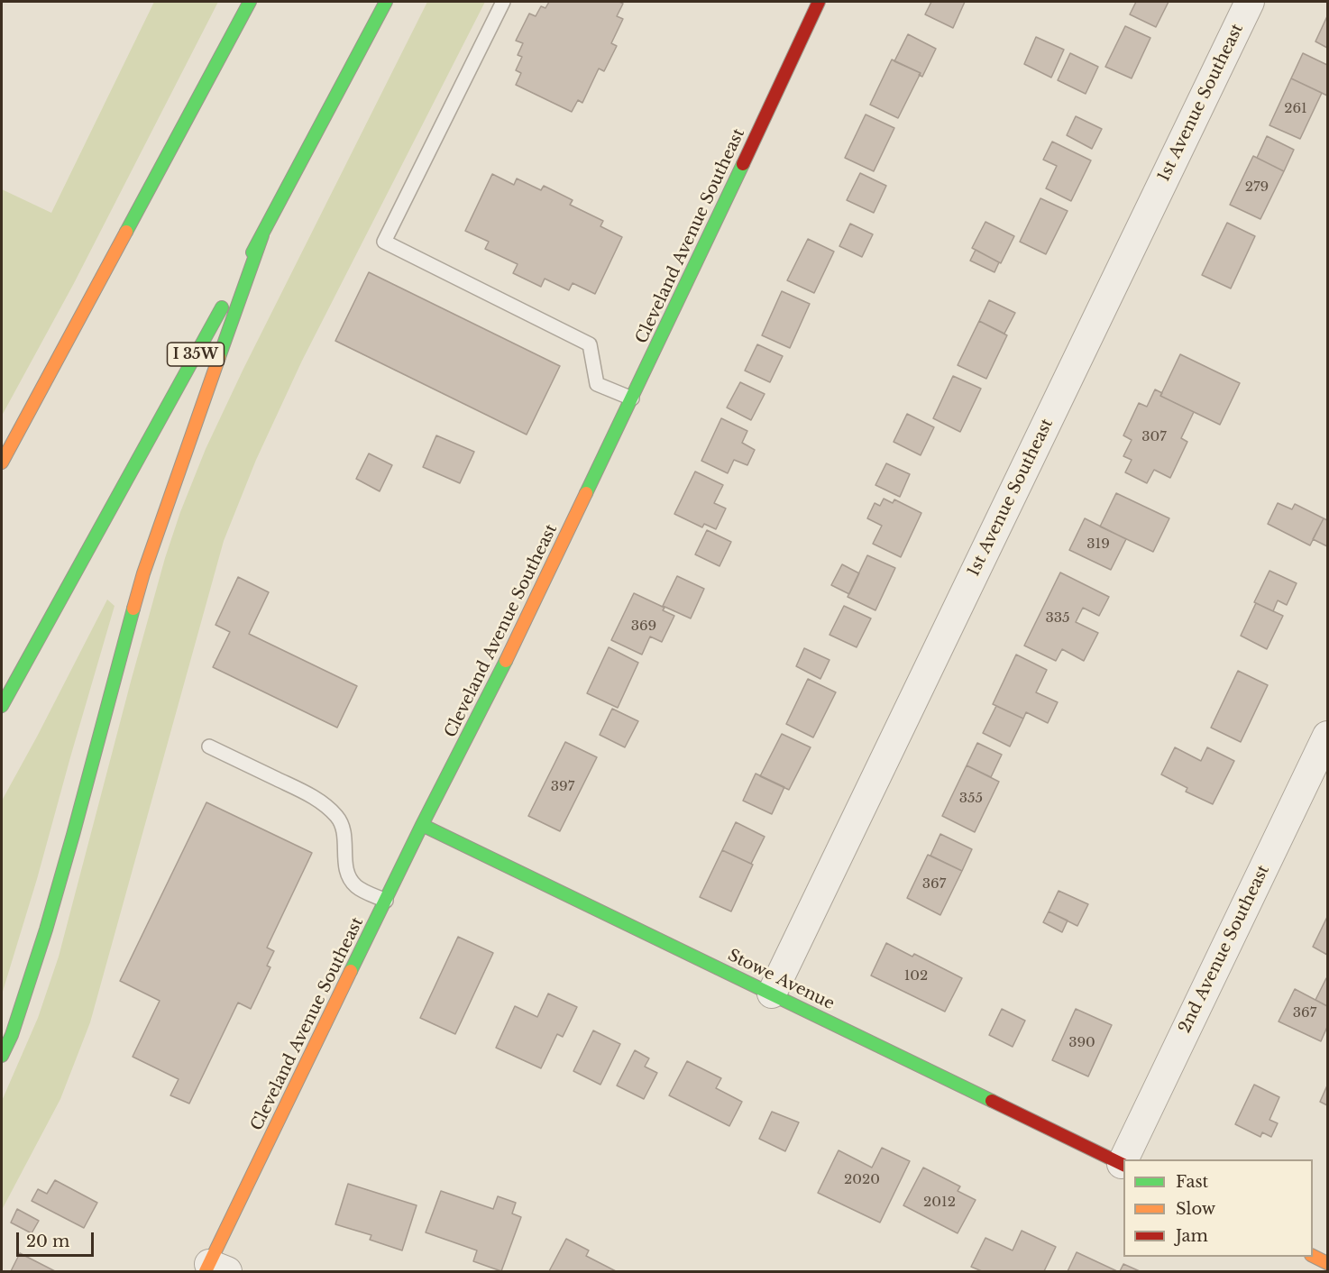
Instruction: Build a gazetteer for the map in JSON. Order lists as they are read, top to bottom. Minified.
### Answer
{"streets":{"main road":["Cleveland Avenue Southeast","I 35W","Stowe Avenue"],"street":["1st Avenue Southeast","2nd Avenue Southeast"]},"crossings":[["1st Avenue Southeast","Stowe Avenue"],["Cleveland Avenue Southeast","Stowe Avenue"]],"house_numbers":["261","279","307","319","335","369","397","355","367","102","367","390","2020","2012"],"legend":["Fast","Slow","Jam"],"scale_bar":"20 m"}
